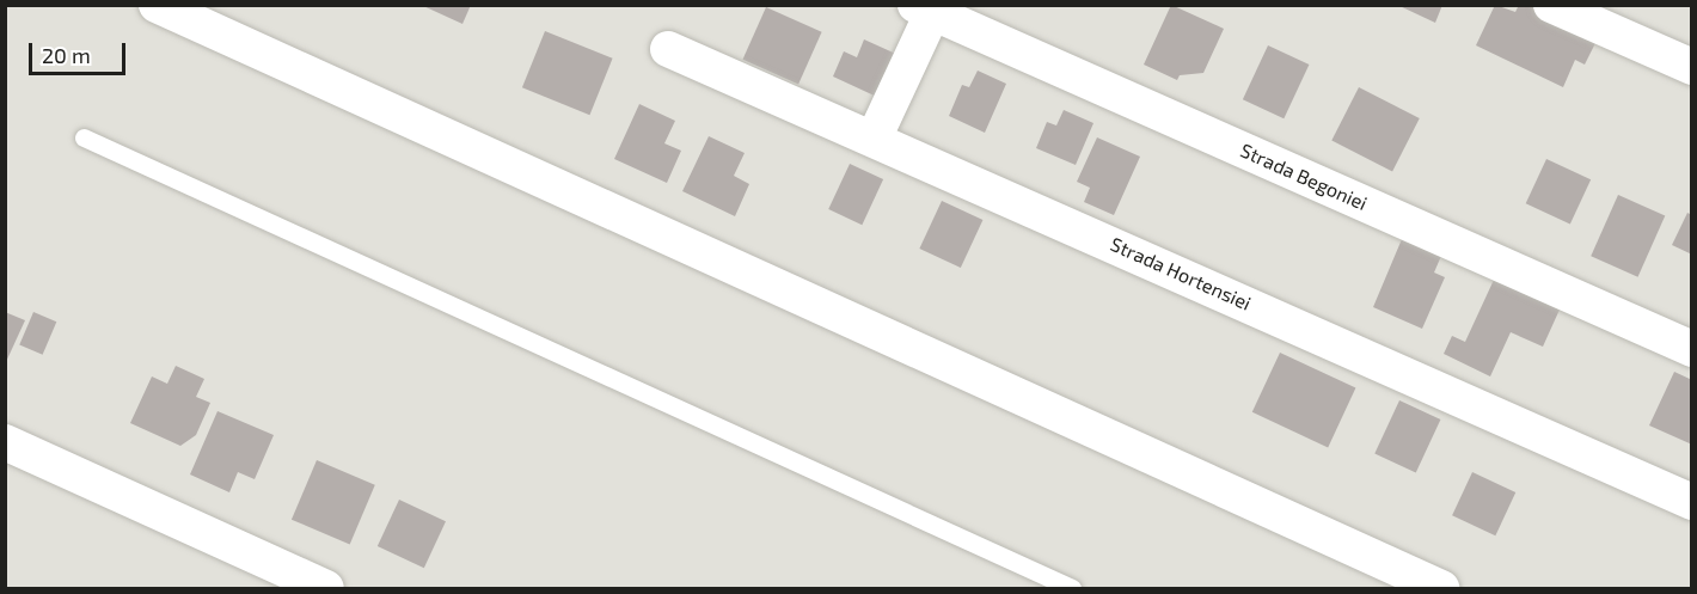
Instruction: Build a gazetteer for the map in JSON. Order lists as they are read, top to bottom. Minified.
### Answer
{"streets":{"street":["Strada Begoniei","Strada Hortensiei"]},"scale_bar":"20 m"}
